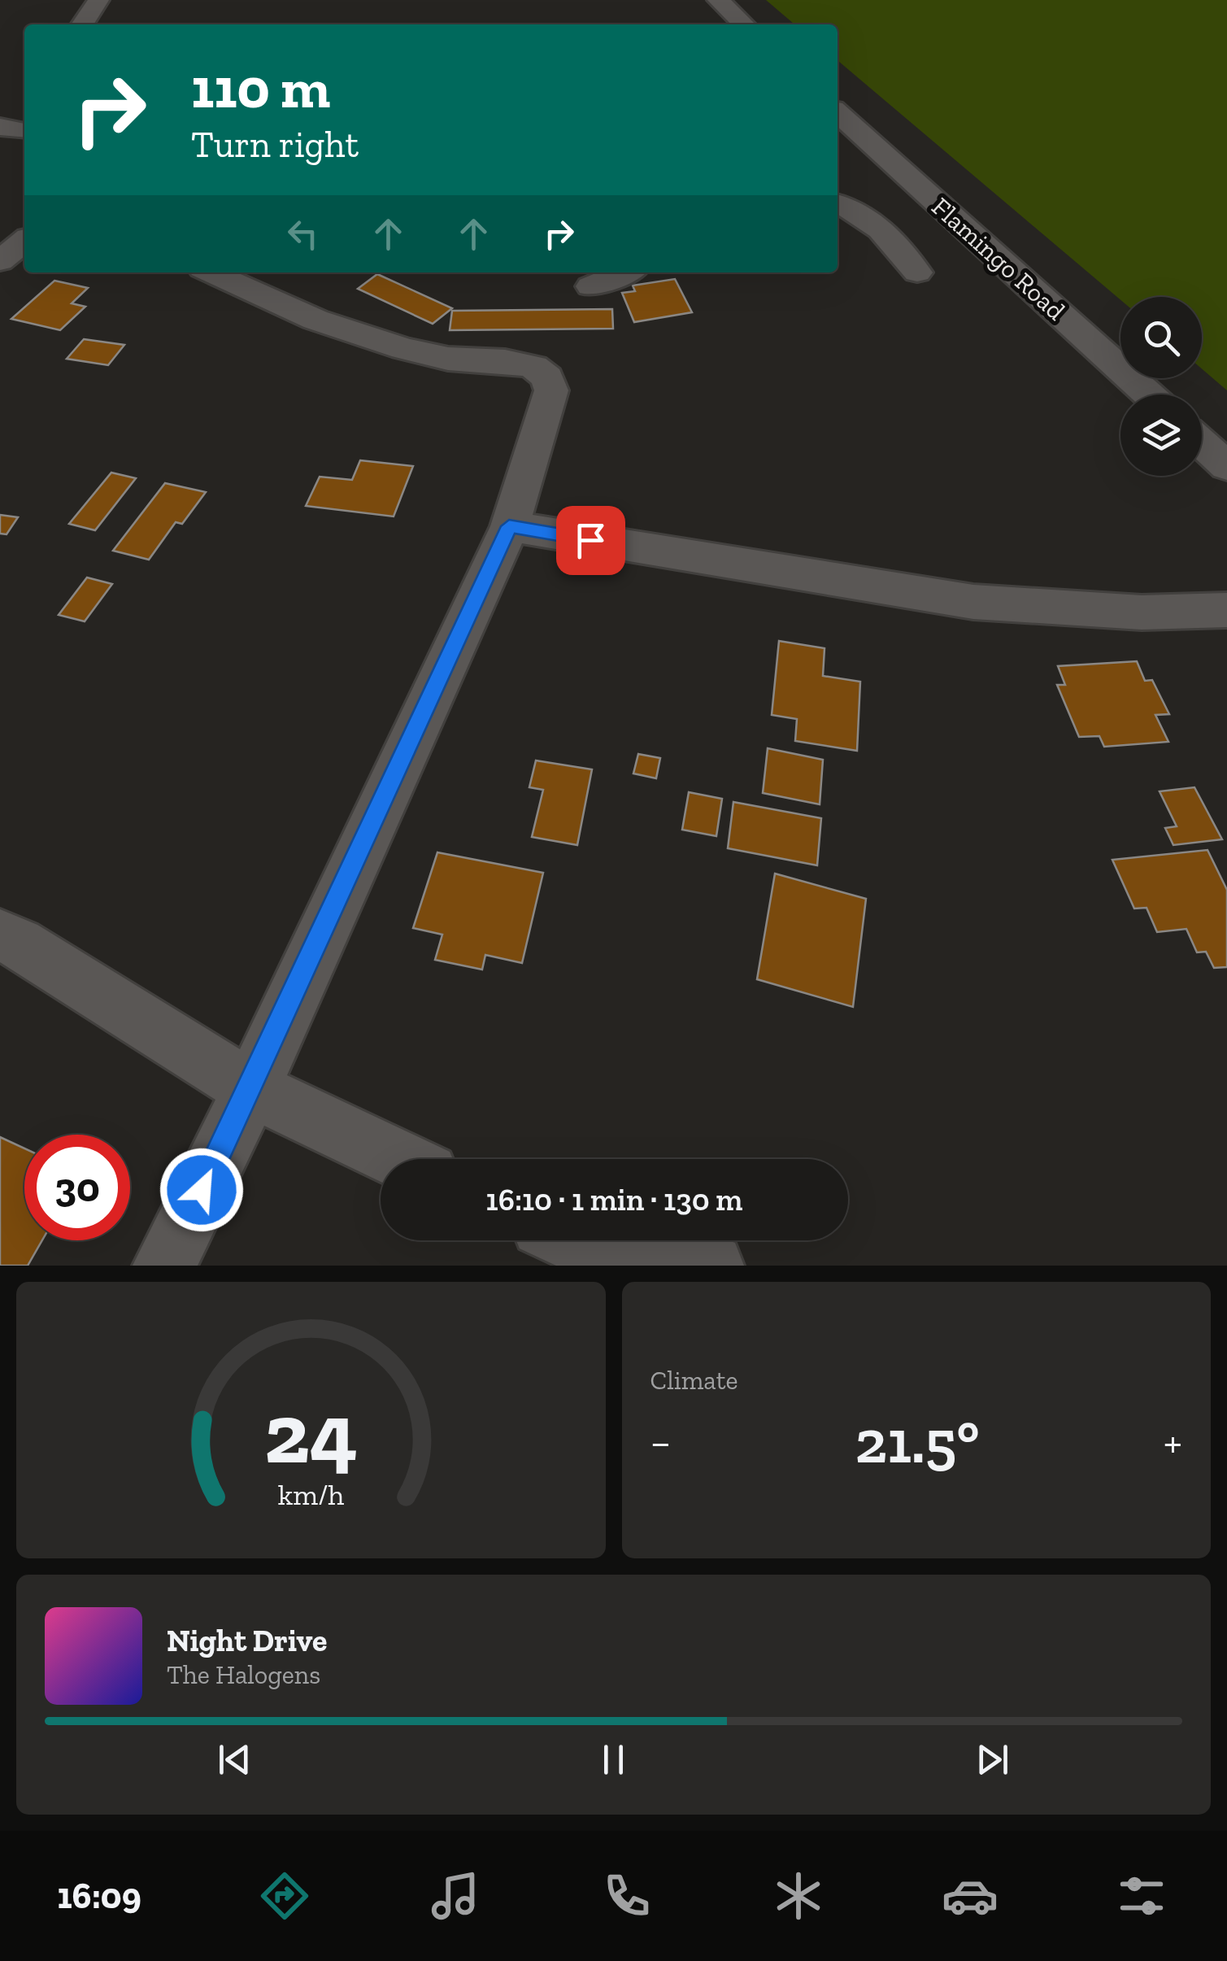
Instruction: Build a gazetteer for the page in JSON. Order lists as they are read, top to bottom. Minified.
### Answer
{"streets":{"street":["Flamingo Road"]},"page":{"turn":["110 m","Turn right"],"limit":"30","trip":"16:10 · 1 min · 130 m","tile":"Climate","heat":["−","21.5°","+"],"song":["Night Drive","The Halogens"],"tabs":"16:09","gauge":["24","km/h"]}}
